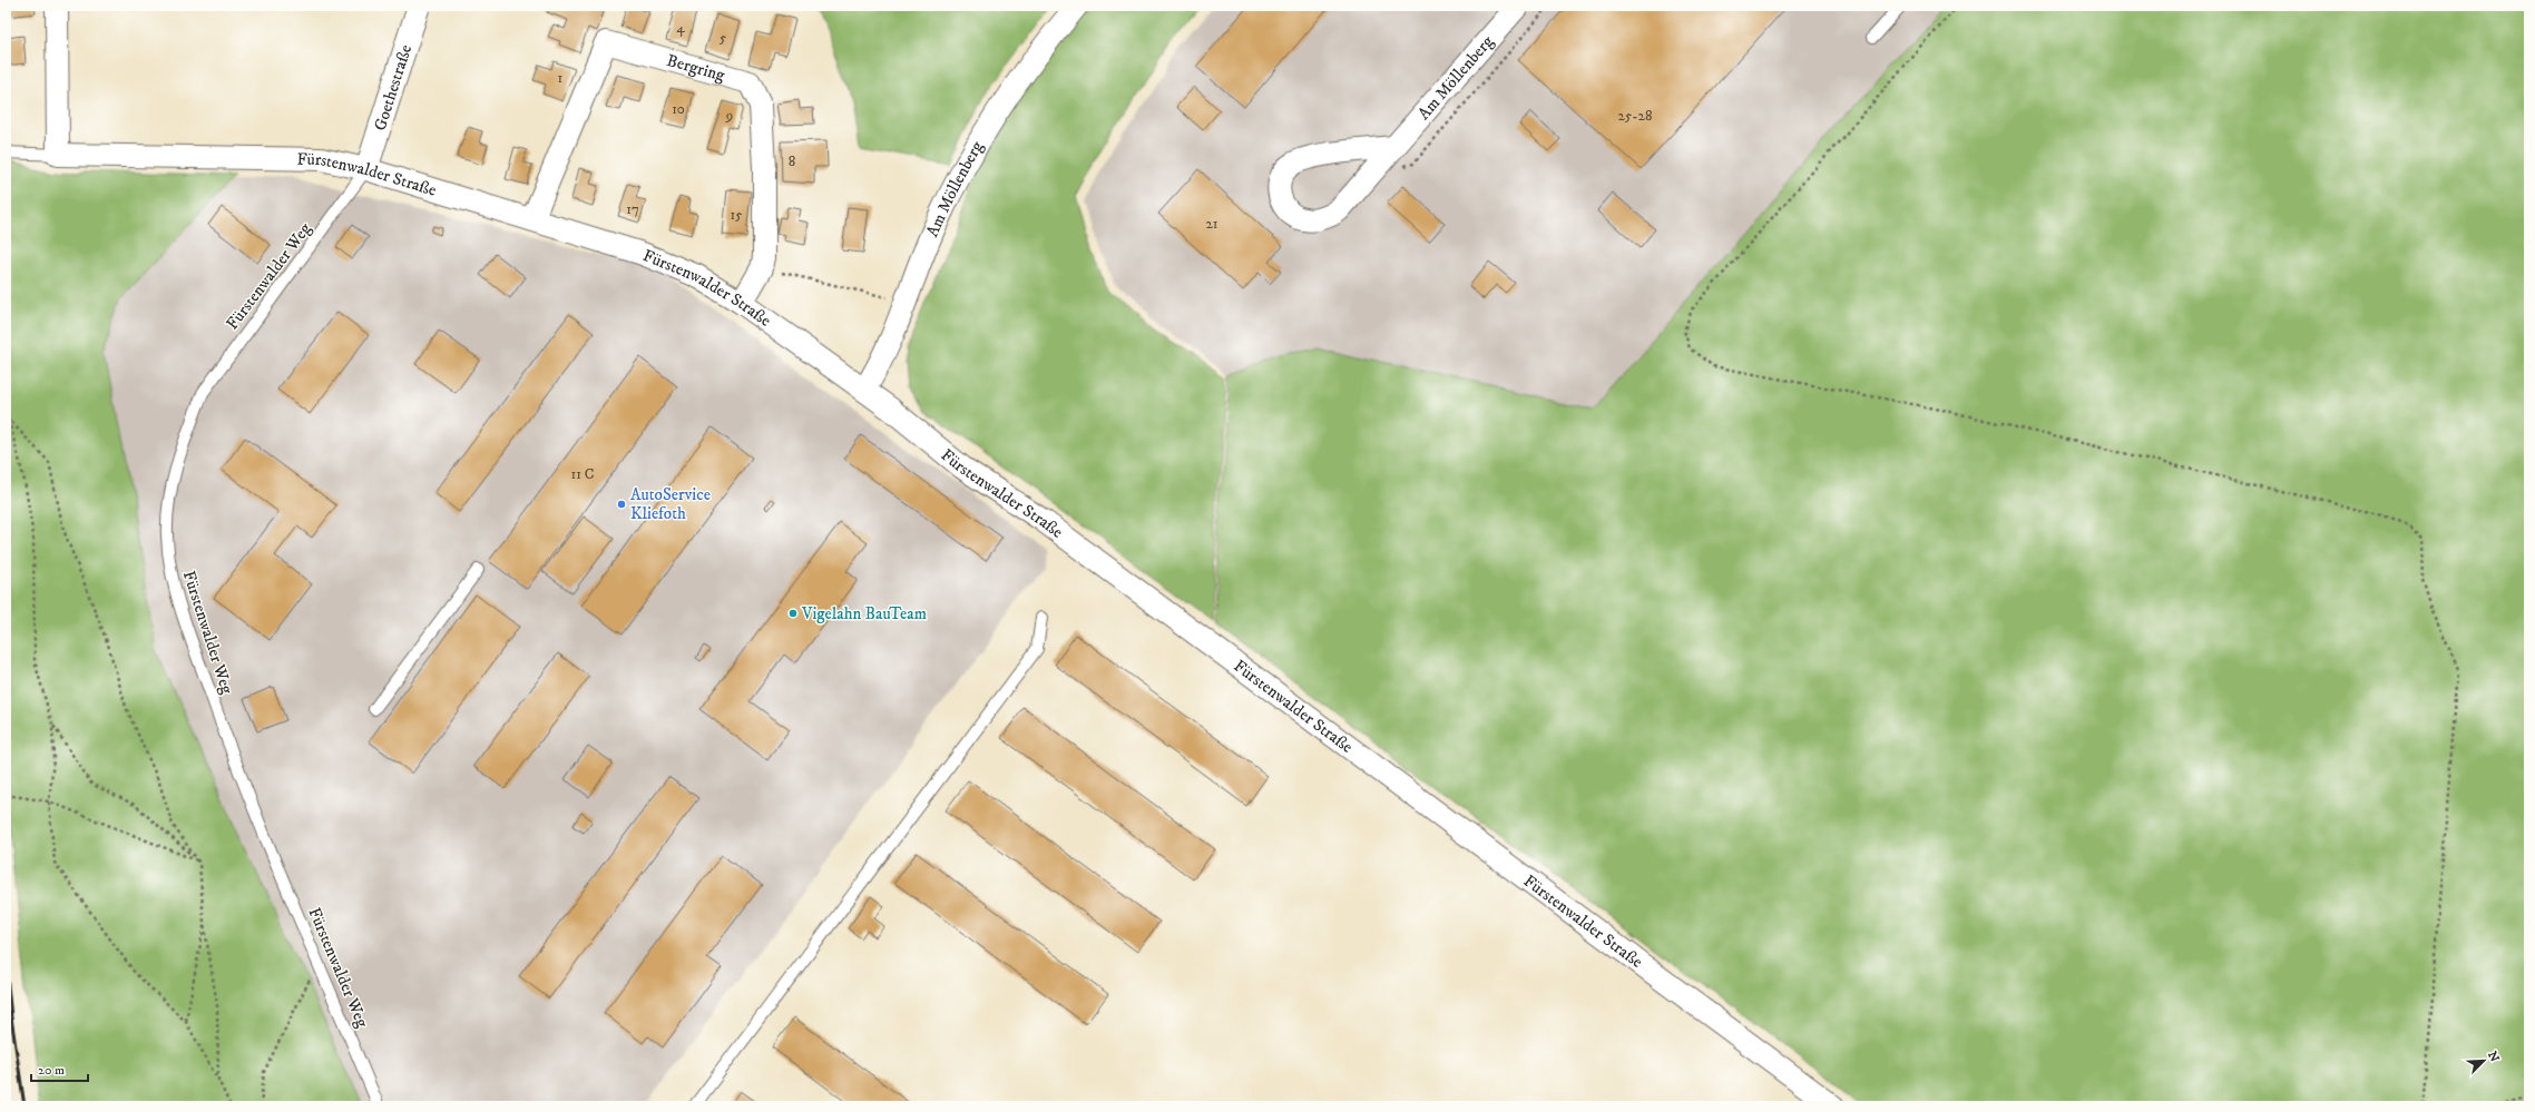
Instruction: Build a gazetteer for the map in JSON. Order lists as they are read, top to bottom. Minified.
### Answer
{"streets":{"street":["Bergring","Am Möllenberg","Goethestraße","Fürstenwalder Straße"],"lane":["Fürstenwalder Weg"]},"crossings":[["Bergring","Fürstenwalder Straße"],["Am Möllenberg","Fürstenwalder Straße"],["Goethestraße","Fürstenwalder Straße"],["Goethestraße","Fürstenwalder Weg"],["Fürstenwalder Straße","Fürstenwalder Weg"]],"places":["AutoService Kliefoth","Vigelahn BauTeam"],"house_numbers":["4","5","1","10","9","25-28","8","17","15","21","11 C"],"scale_bar":"20 m","north":"top right"}
